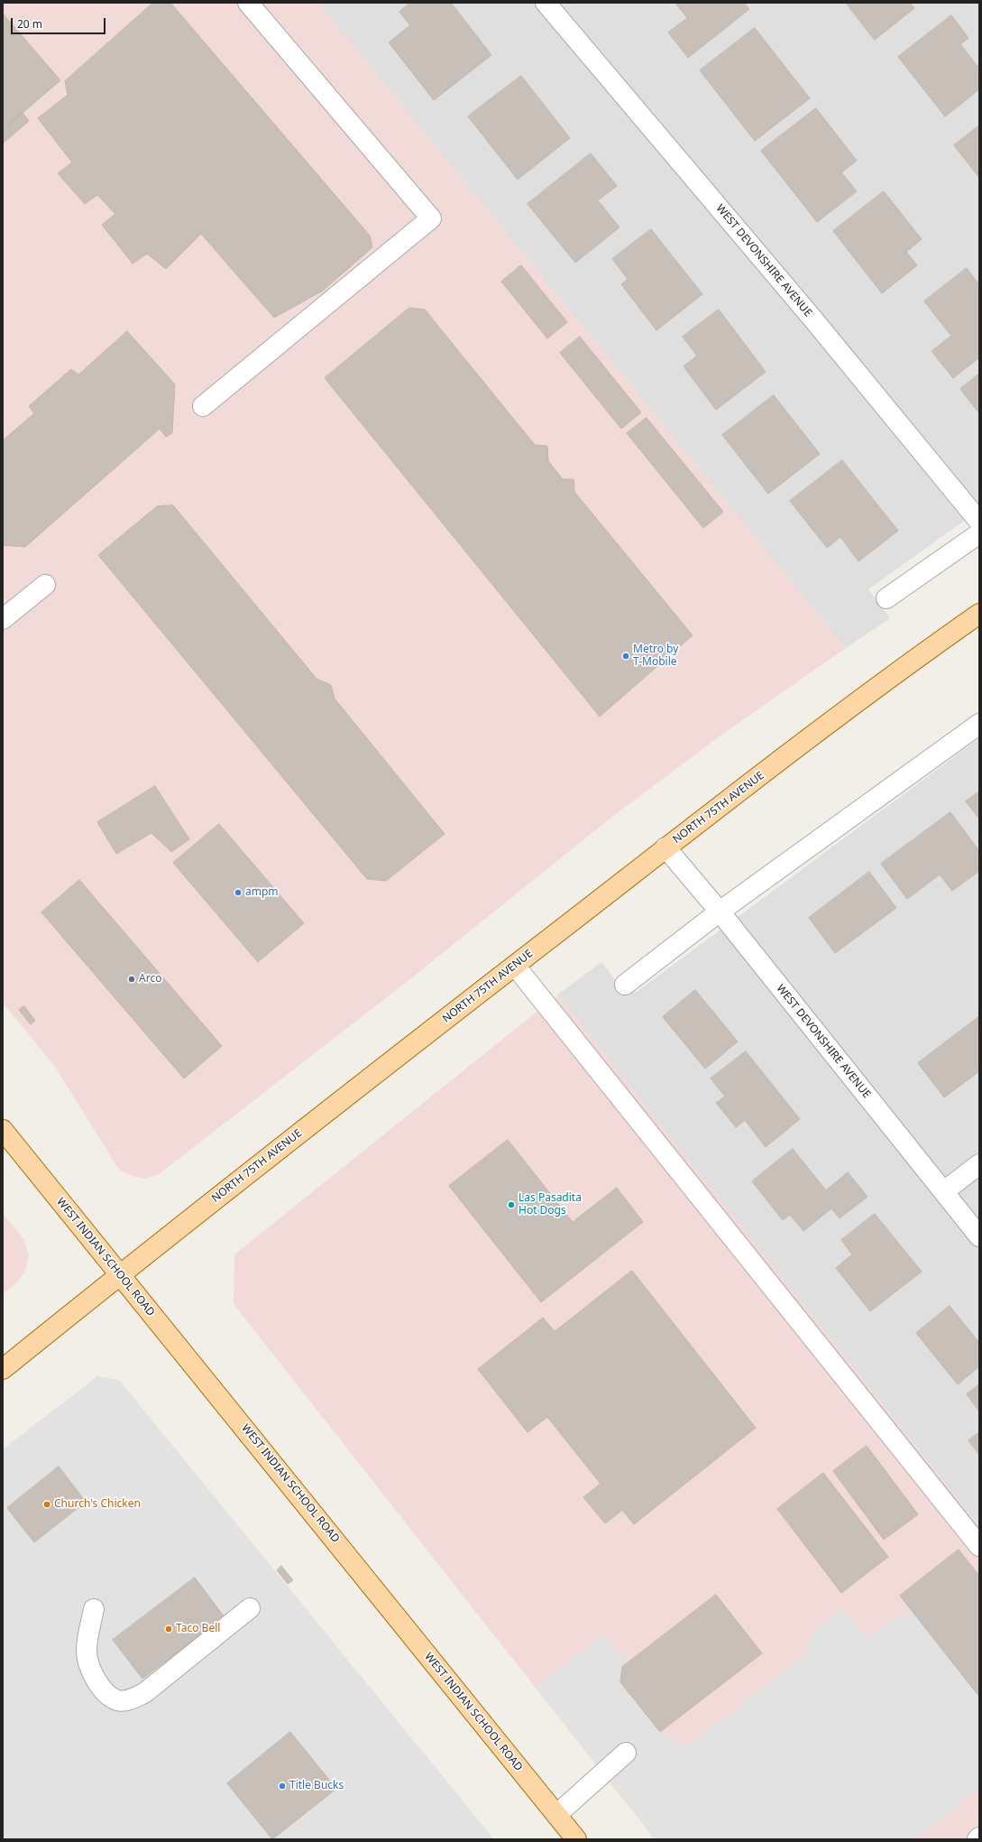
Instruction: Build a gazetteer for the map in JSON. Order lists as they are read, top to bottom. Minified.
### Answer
{"streets":{"main road":["NORTH 75TH AVENUE","WEST INDIAN SCHOOL ROAD"],"street":["WEST DEVONSHIRE AVENUE"]},"crossings":[["WEST DEVONSHIRE AVENUE","NORTH 75TH AVENUE"],["NORTH 75TH AVENUE","WEST INDIAN SCHOOL ROAD"]],"places":["Metro by T-Mobile","ampm","Arco","Las Pasadita Hot Dogs","Church's Chicken","Taco Bell","Title Bucks"],"scale_bar":"20 m"}
